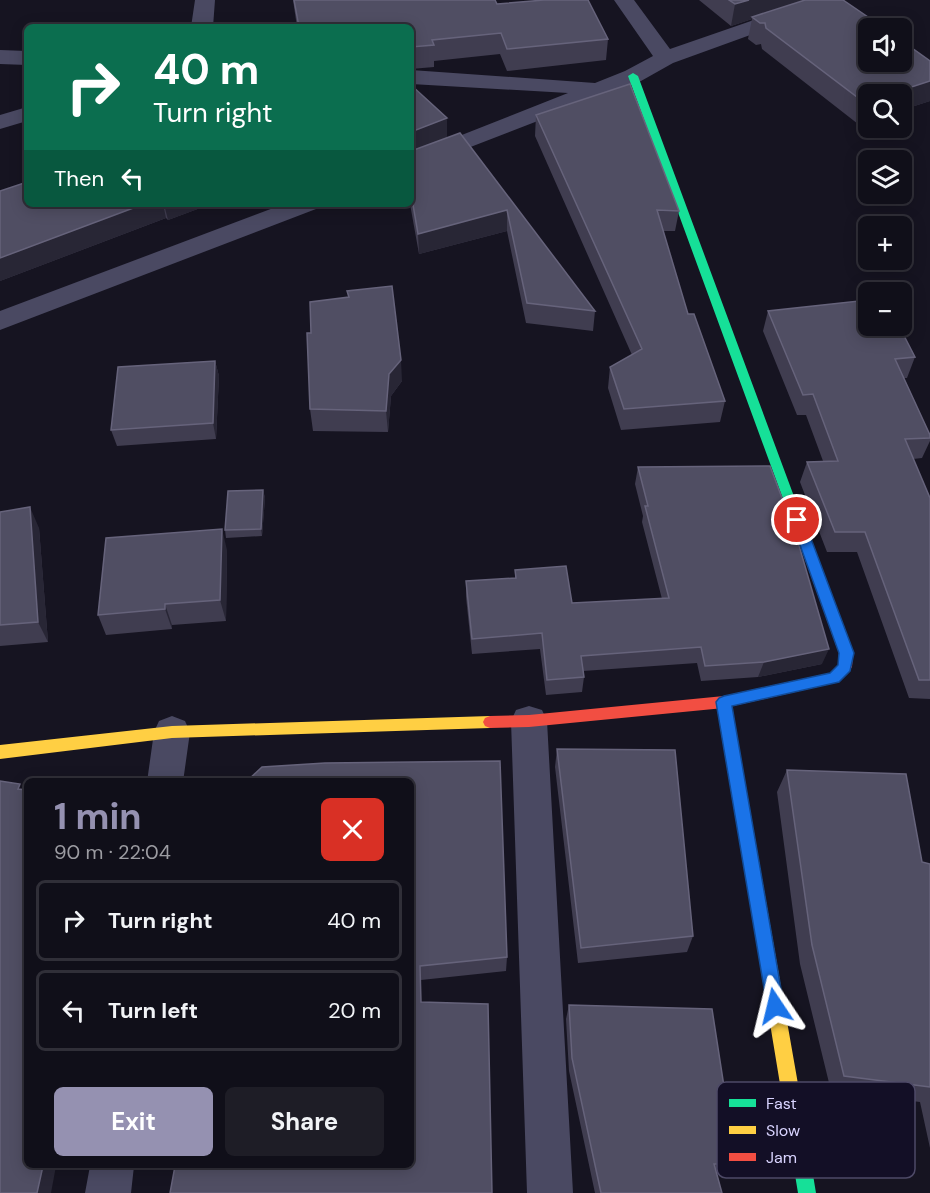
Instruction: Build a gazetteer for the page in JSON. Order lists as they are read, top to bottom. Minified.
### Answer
{"legend":["Fast","Slow","Jam"],"page":{"map_buttons":["+","−"],"turn":["40 m","Turn right"],"then":"Then","heading":["1 min","90 m · 22:04"],"list":[{"name":"Turn right","value":"40 m"},{"name":"Turn left","value":"20 m"}],"buttons":["Exit","Share"]}}
